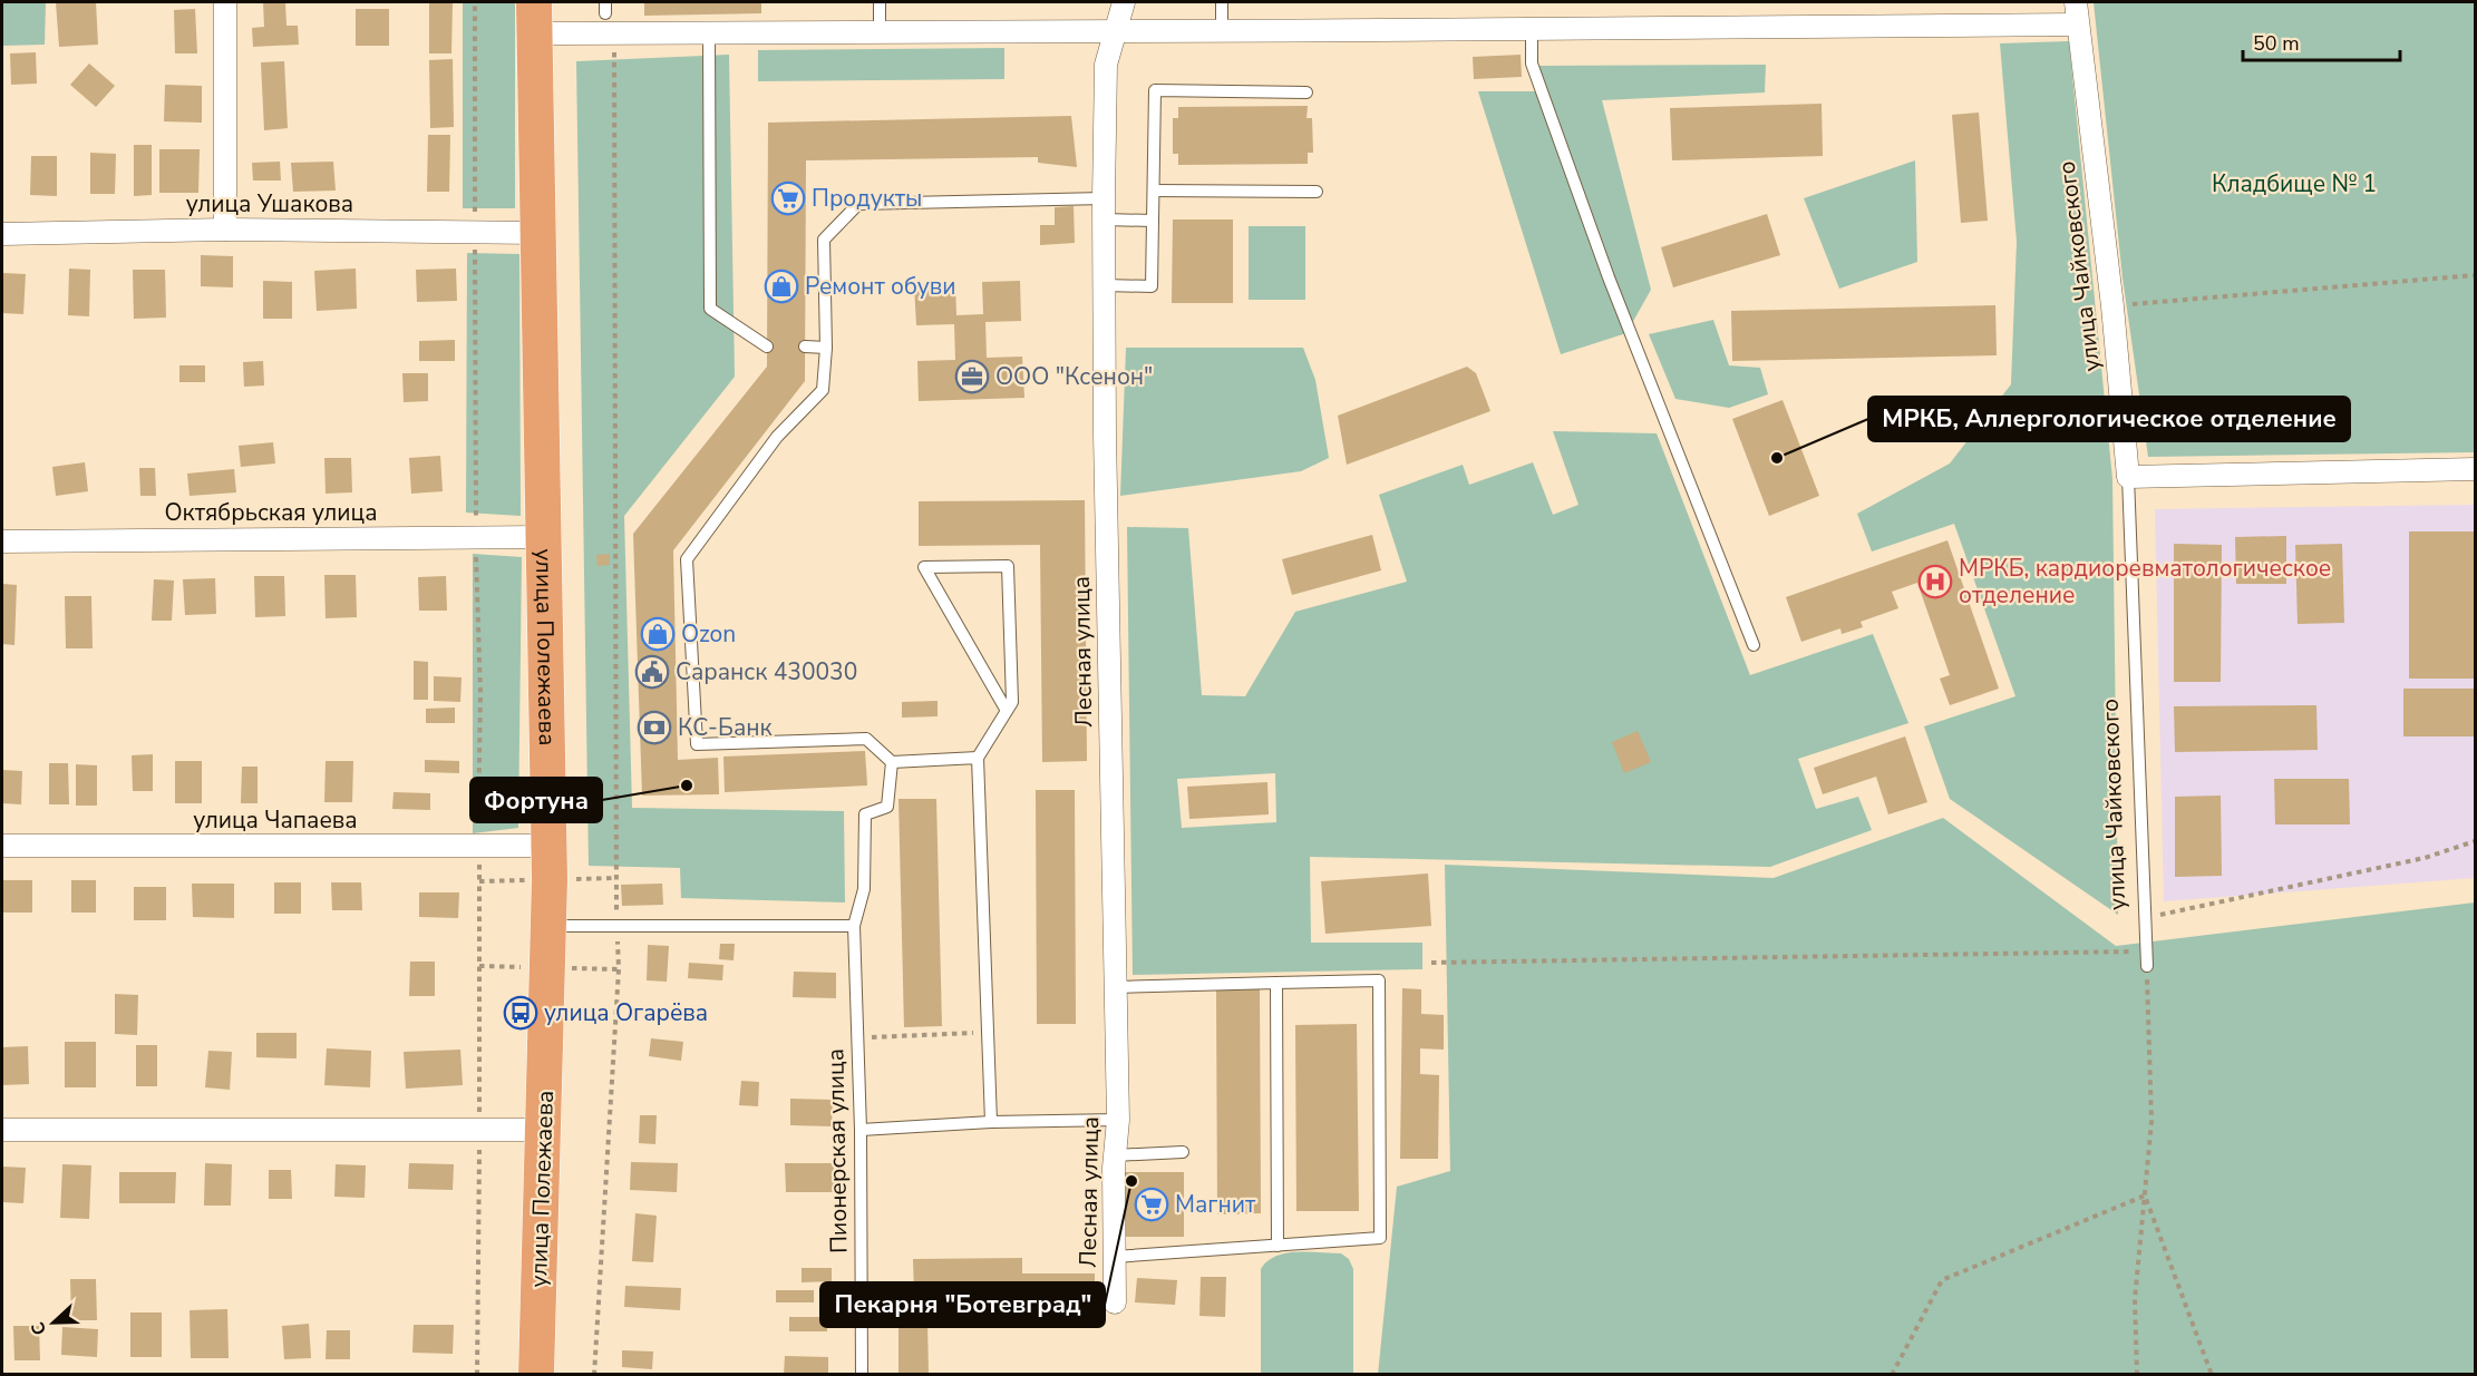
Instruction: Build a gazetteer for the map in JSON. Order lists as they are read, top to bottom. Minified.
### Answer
{"streets":{"main road":["улица Полежаева"],"street":["улица Ушакова","улица Чайковского","Октябрьская улица","Лесная улица","улица Чапаева"],"lane":["Пионерская улица"]},"crossings":[["улица Ушакова","улица Полежаева"],["Октябрьская улица","улица Полежаева"],["улица Полежаева","улица Чапаева"]],"parks":["Кладбище № 1"],"places":{"supermarket":["Продукты","Магнит"],"shop":["Ремонт обуви","Ozon"],"office":["ООО \"Ксенон\""],"other":["МРКБ, Аллергологическое отделение","Фортуна","Пекарня \"Ботевград\""],"hospital":["МРКБ, кардиоревматологическое отделение"],"public building":["Саранск 430030"],"bank":["КС-Банк"],"bus stop":["улица Огарёва"]},"scale_bar":"50 m","north":"left"}
